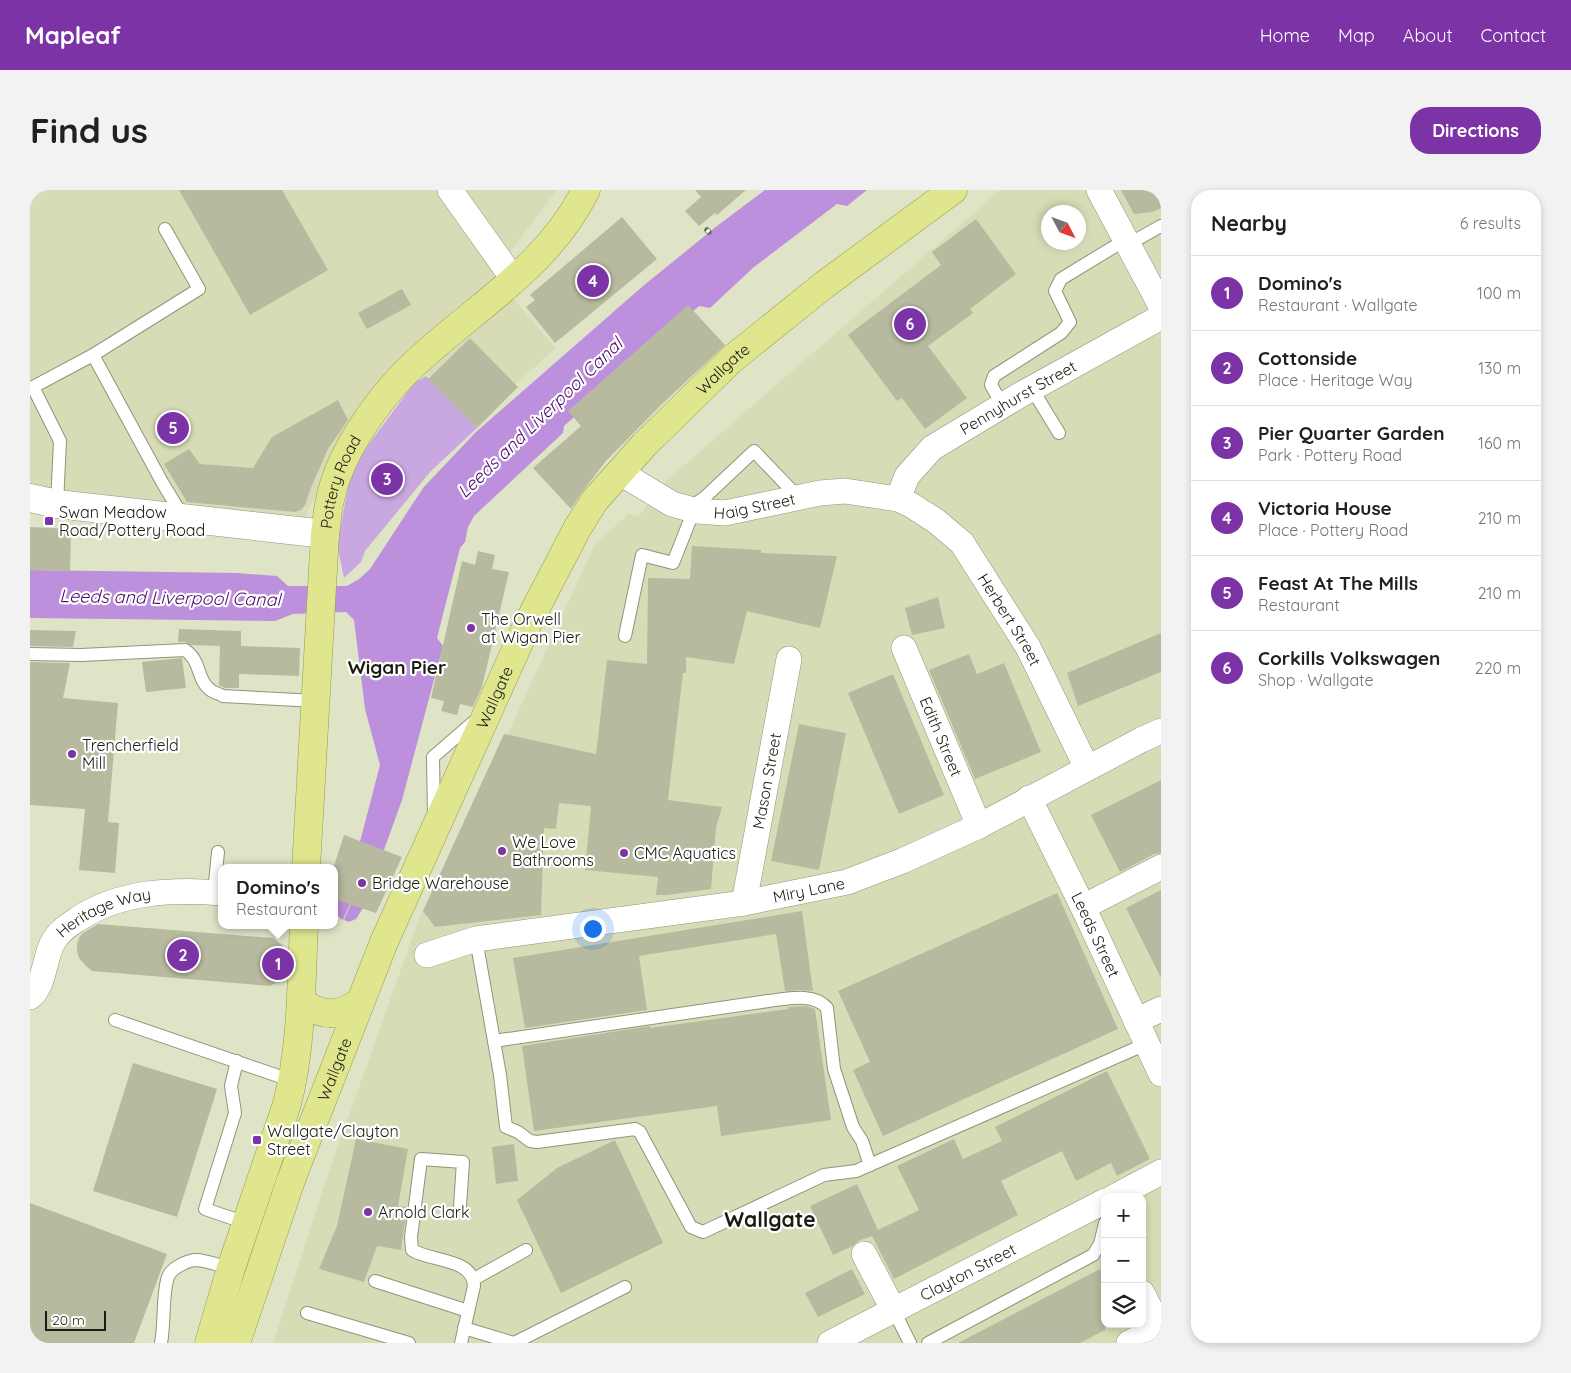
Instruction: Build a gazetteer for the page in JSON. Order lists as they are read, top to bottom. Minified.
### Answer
{"streets":{"highway":["Wallgate","Pottery Road"],"street":["Pennyhurst Street","Haig Street","Herbert Street","Edith Street","Mason Street","Miry Lane","Heritage Way","Leeds Street","Clayton Street"]},"crossings":[["Wallgate","Haig Street"],["Pennyhurst Street","Haig Street"],["Pennyhurst Street","Herbert Street"],["Haig Street","Herbert Street"],["Herbert Street","Miry Lane"],["Edith Street","Miry Lane"],["Mason Street","Miry Lane"],["Miry Lane","Leeds Street"]],"districts":["Wigan Pier","Wallgate"],"water":["Leeds and Liverpool Canal"],"places":{"transit":["Swan Meadow Road/Pottery Road","Wallgate/Clayton Street"],"other":["The Orwell at Wigan Pier","Trencherfield Mill","We Love Bathrooms","CMC Aquatics","Bridge Warehouse","Arnold Clark"]},"scale_bar":"20 m","north":"bottom right","page":{"header":"Mapleaf","nav":["Home","Map","About","Contact"],"buttons":"Directions","title":"Find us","heading":["Nearby","6 results"],"list":[{"mark":"1","name":"Domino's","note":"Restaurant · Wallgate","value":"100 m"},{"mark":"2","name":"Cottonside","note":"Place · Heritage Way","value":"130 m"},{"mark":"3","name":"Pier Quarter Garden","note":"Park · Pottery Road","value":"160 m"},{"mark":"4","name":"Victoria House","note":"Place · Pottery Road","value":"210 m"},{"mark":"5","name":"Feast At The Mills","note":"Restaurant","value":"210 m"},{"mark":"6","name":"Corkills Volkswagen","note":"Shop · Wallgate","value":"220 m"}],"pins":["4","6","5","3","2","1"],"popup":["Domino's","Restaurant"],"map_buttons":["+","−"],"scale":"20 m"}}
